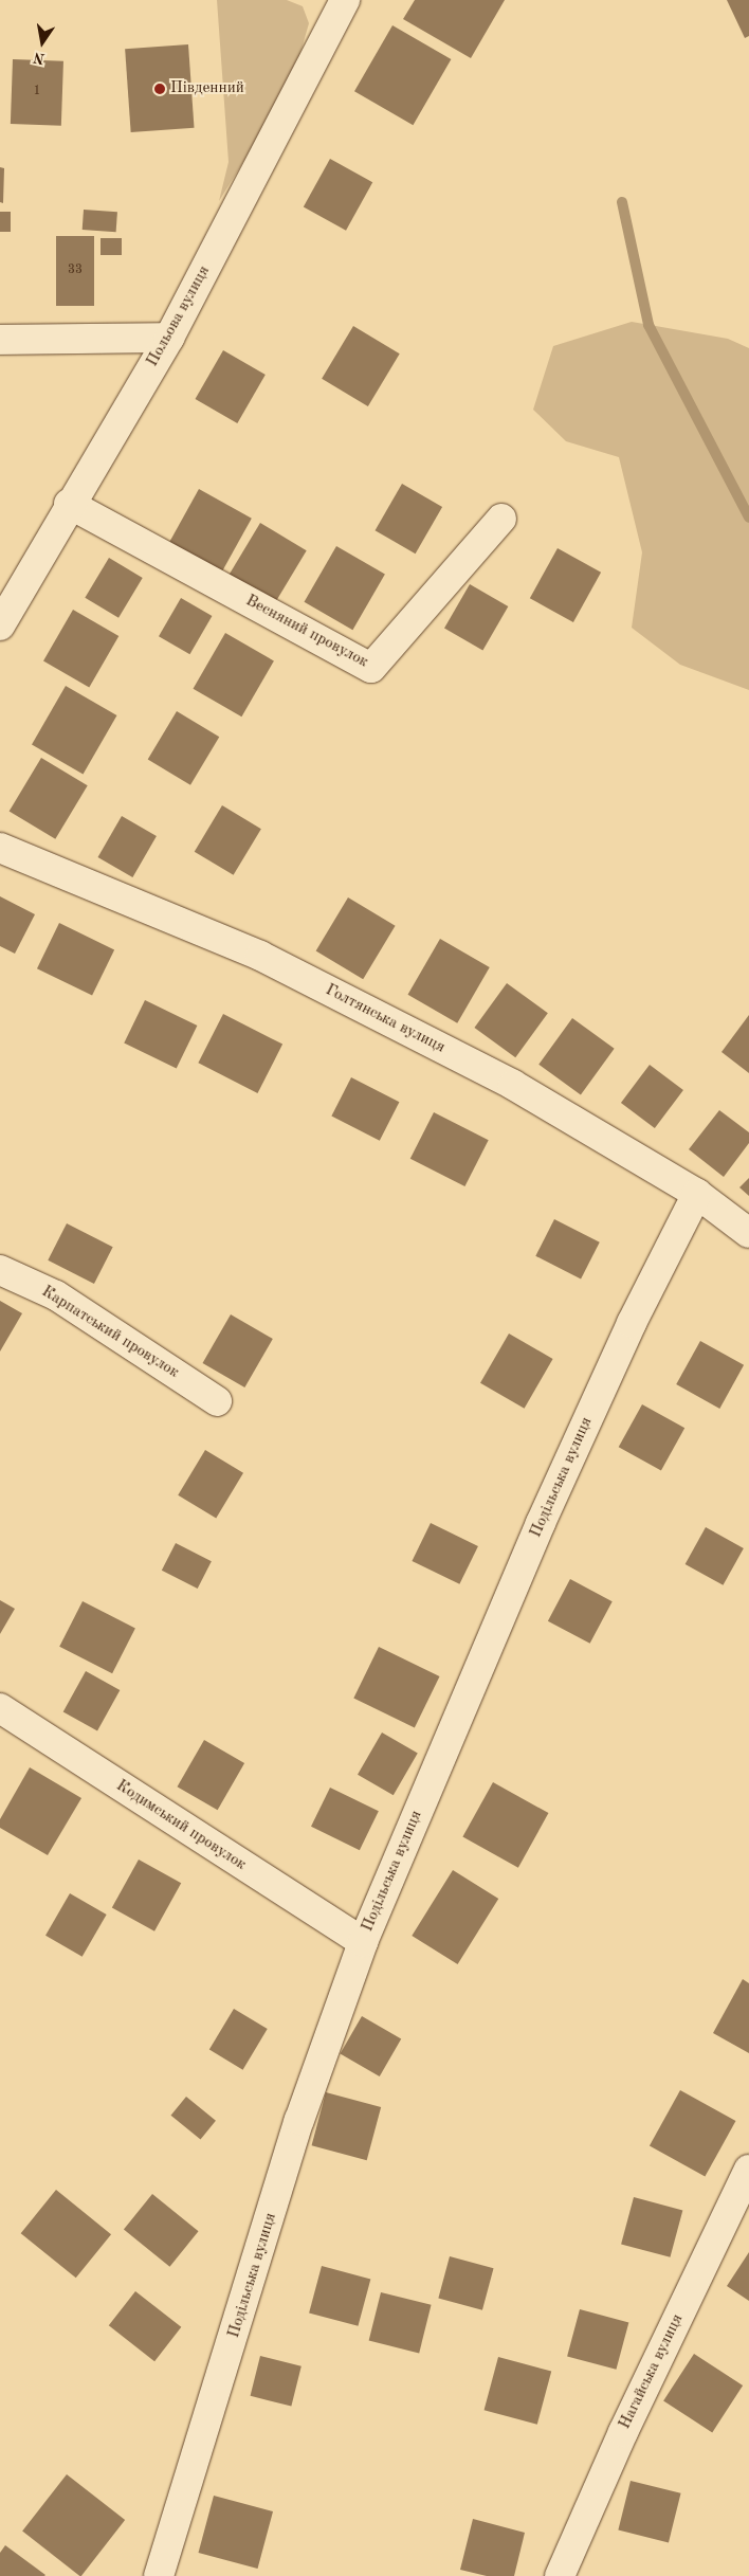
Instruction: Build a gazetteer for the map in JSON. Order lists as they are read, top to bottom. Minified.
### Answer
{"streets":{"street":["Польова вулиця","Весняний провулок","Голтянська вулиця","Карпатський провулок","Подільська вулиця","Кодимський провулок","Нагайська вулиця"]},"crossings":[["Польова вулиця","Весняний провулок"],["Голтянська вулиця","Подільська вулиця"],["Подільська вулиця","Кодимський провулок"]],"places":["Південний"],"house_numbers":["1","33"],"north":"bottom"}
